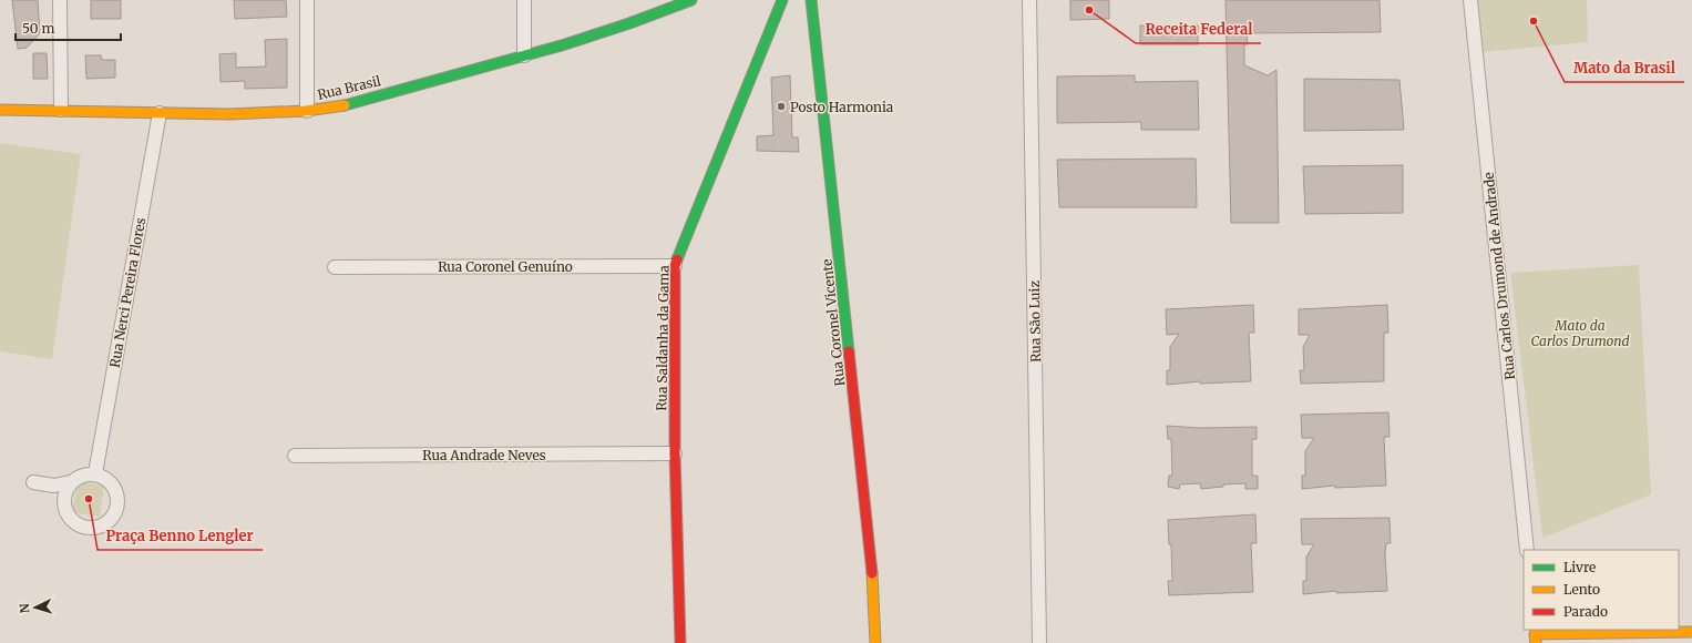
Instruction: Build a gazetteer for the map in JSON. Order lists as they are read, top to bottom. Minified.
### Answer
{"streets":{"street":["Rua Brasil","Rua Coronel Genuíno","Rua Carlos Drumond de Andrade","Rua Nerci Pereira Flores","Rua São Luiz","Rua Coronel Vicente","Rua Saldanha da Gama","Rua Andrade Neves"]},"crossings":[["Rua Brasil","Rua Nerci Pereira Flores"],["Rua Coronel Genuíno","Rua Saldanha da Gama"],["Rua Saldanha da Gama","Rua Andrade Neves"]],"parks":["Mato da Carlos Drumond"],"places":["Receita Federal","Mato da Brasil","Posto Harmonia","Praça Benno Lengler"],"legend":["Livre","Lento","Parado"],"scale_bar":"50 m","north":"left"}
